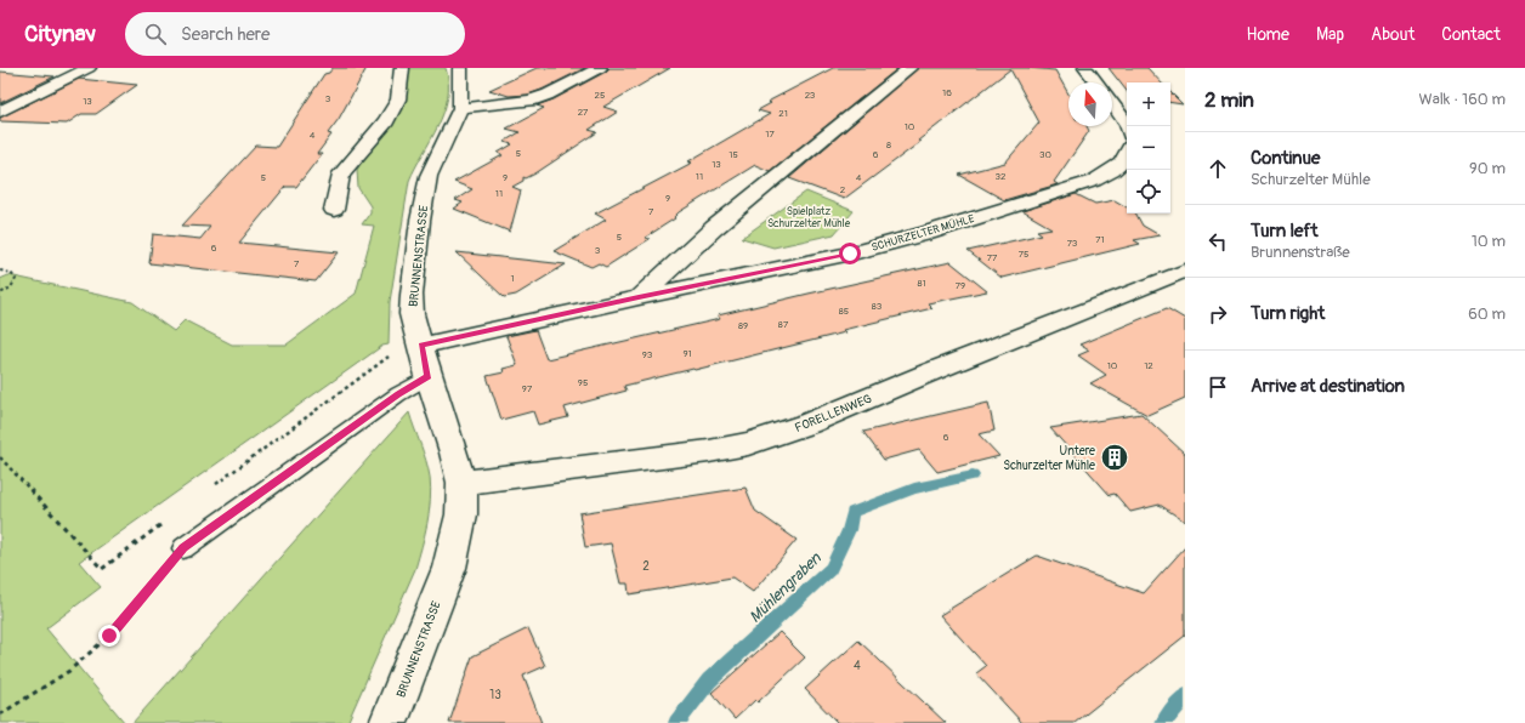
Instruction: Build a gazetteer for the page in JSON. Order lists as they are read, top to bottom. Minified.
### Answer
{"streets":{"street":["SCHURZELTER MÜHLE","BRUNNENSTRASSE","FORELLENWEG"]},"crossings":[["SCHURZELTER MÜHLE","BRUNNENSTRASSE"],["BRUNNENSTRASSE","FORELLENWEG"]],"water":["Mühlengraben"],"parks":["Spielplatz Schurzelter Mühle"],"places":{"building":["Untere Schurzelter Mühle"]},"house_numbers":["16","25","23","3","13","27","21","10","17","4","8","5","15","6","30","13","11","32","5","9","4","2","11","9","7","5","71","73","6","3","75","77","7","1","81","79","83","85","87","89","91","93","10","12","95","97","6","2","4","13"],"north":"top","page":{"header":"Citynav","search":"Search here","nav":["Home","Map","About","Contact"],"heading":["2 min","Walk · 160 m"],"map_buttons":["+","−"],"list":[["Continue","Schurzelter Mühle","90 m"],["Turn left","Brunnenstraße","10 m"],["Turn right","60 m"],"Arrive at destination"]}}
